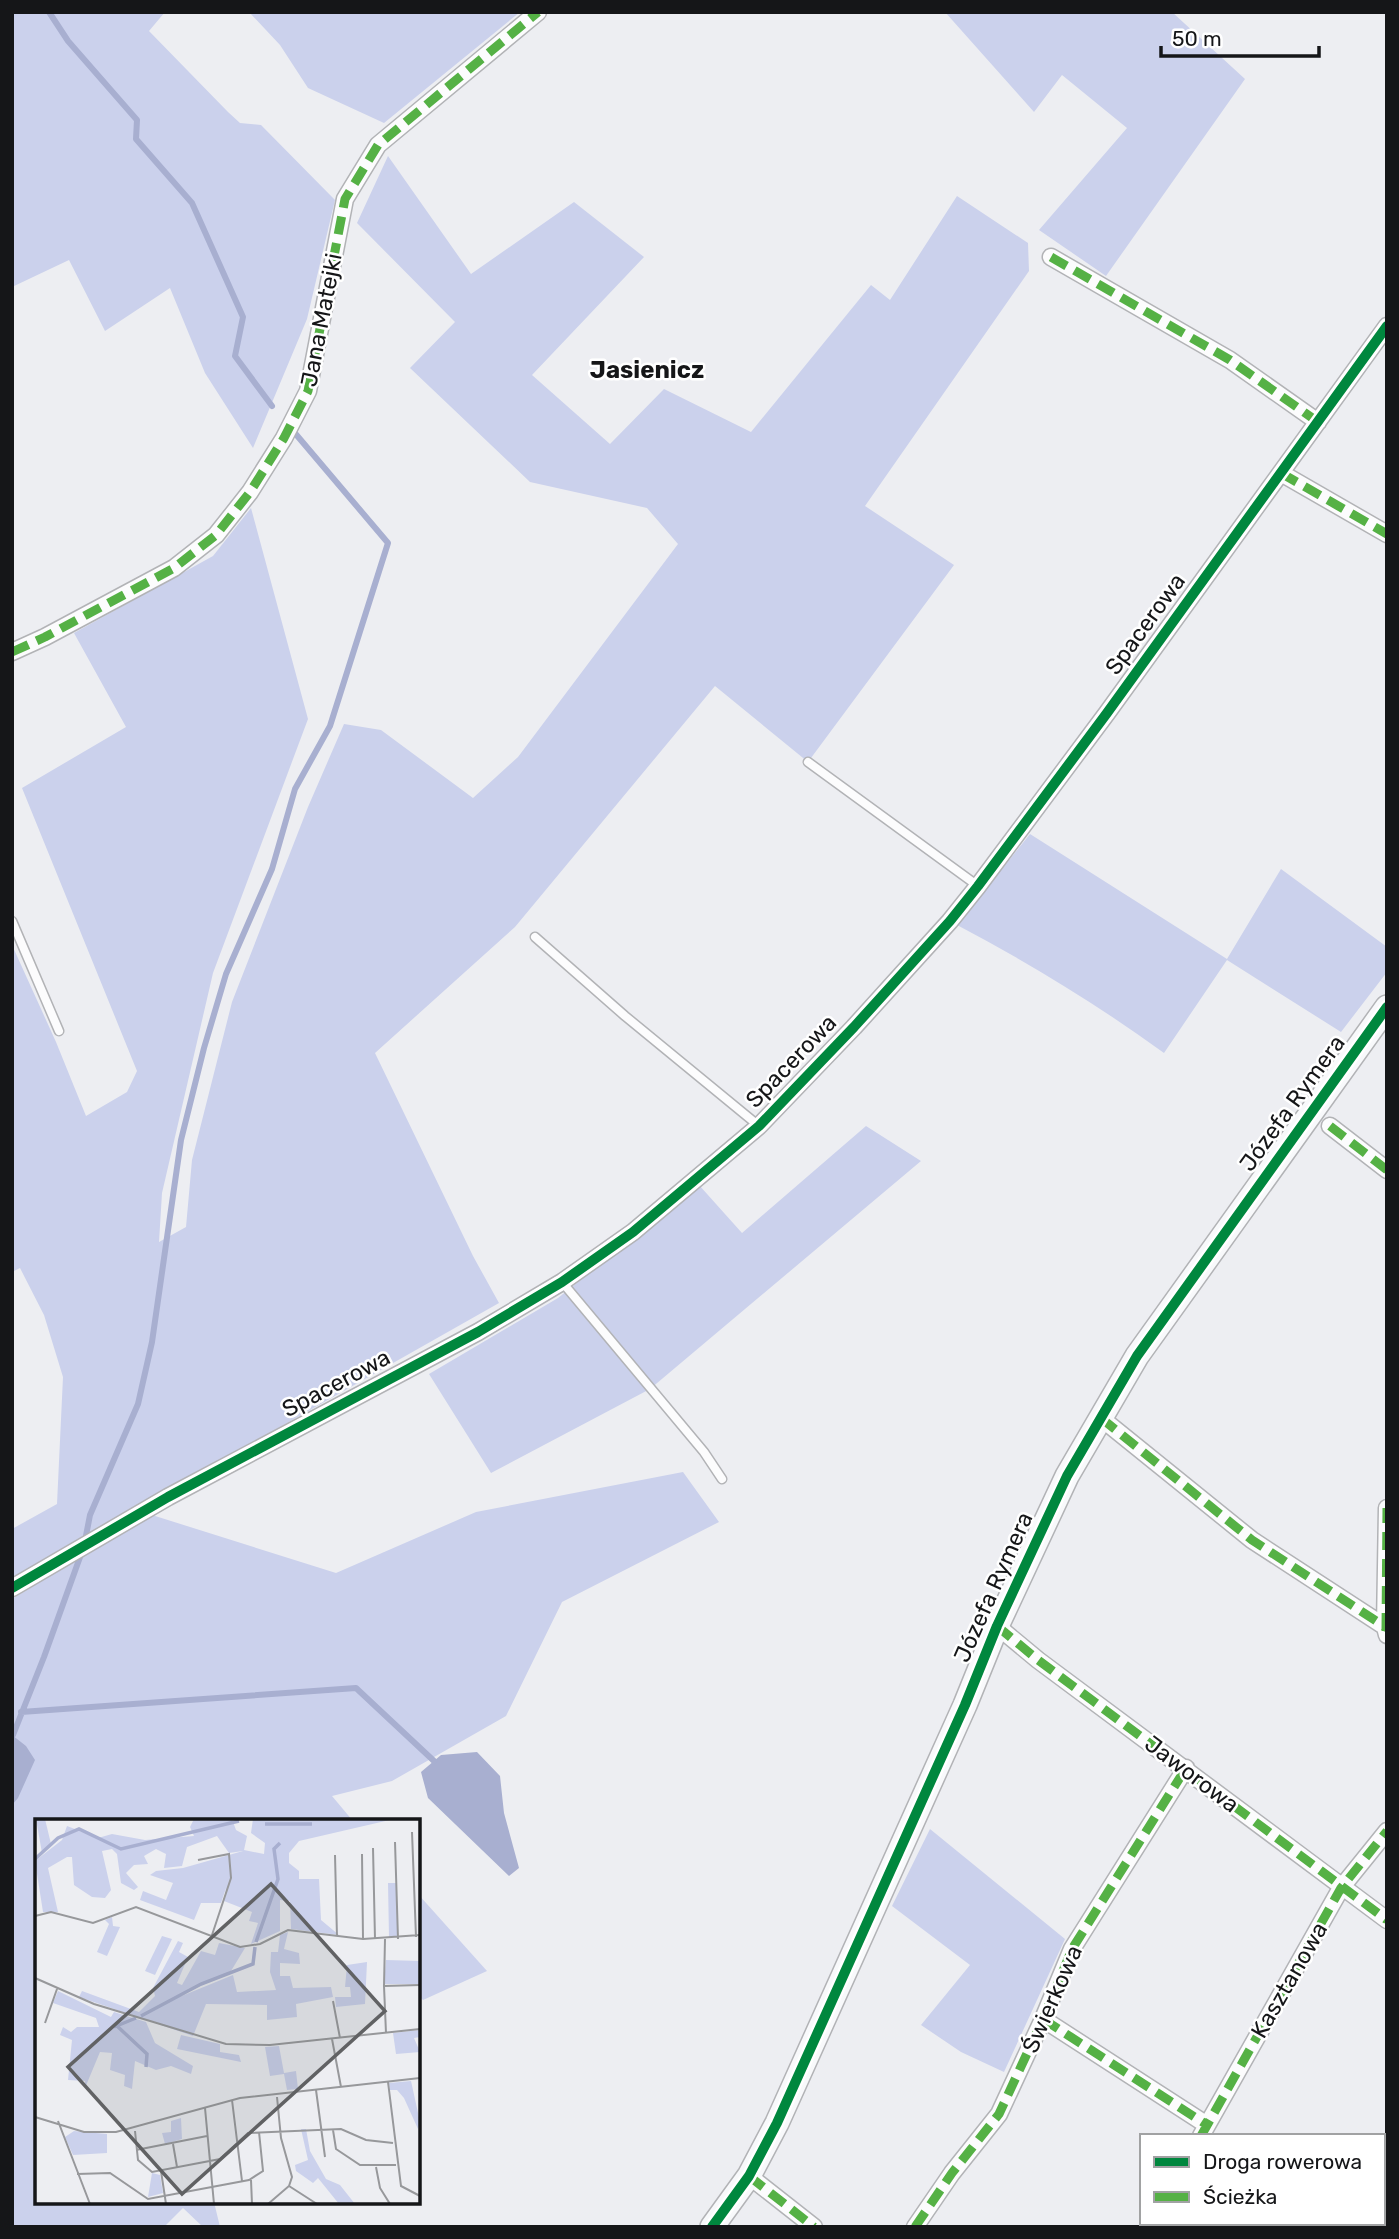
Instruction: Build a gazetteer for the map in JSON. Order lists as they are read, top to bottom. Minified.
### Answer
{"streets":{"street":["Jana Matejki","Spacerowa","Józefa Rymera","Jaworowa","Kasztanowa","Świerkowa"]},"crossings":[["Józefa Rymera","Jaworowa"],["Jaworowa","Kasztanowa"],["Jaworowa","Świerkowa"]],"districts":["Jasienicz"],"legend":["Droga rowerowa","Ścieżka"],"scale_bar":"50 m"}
